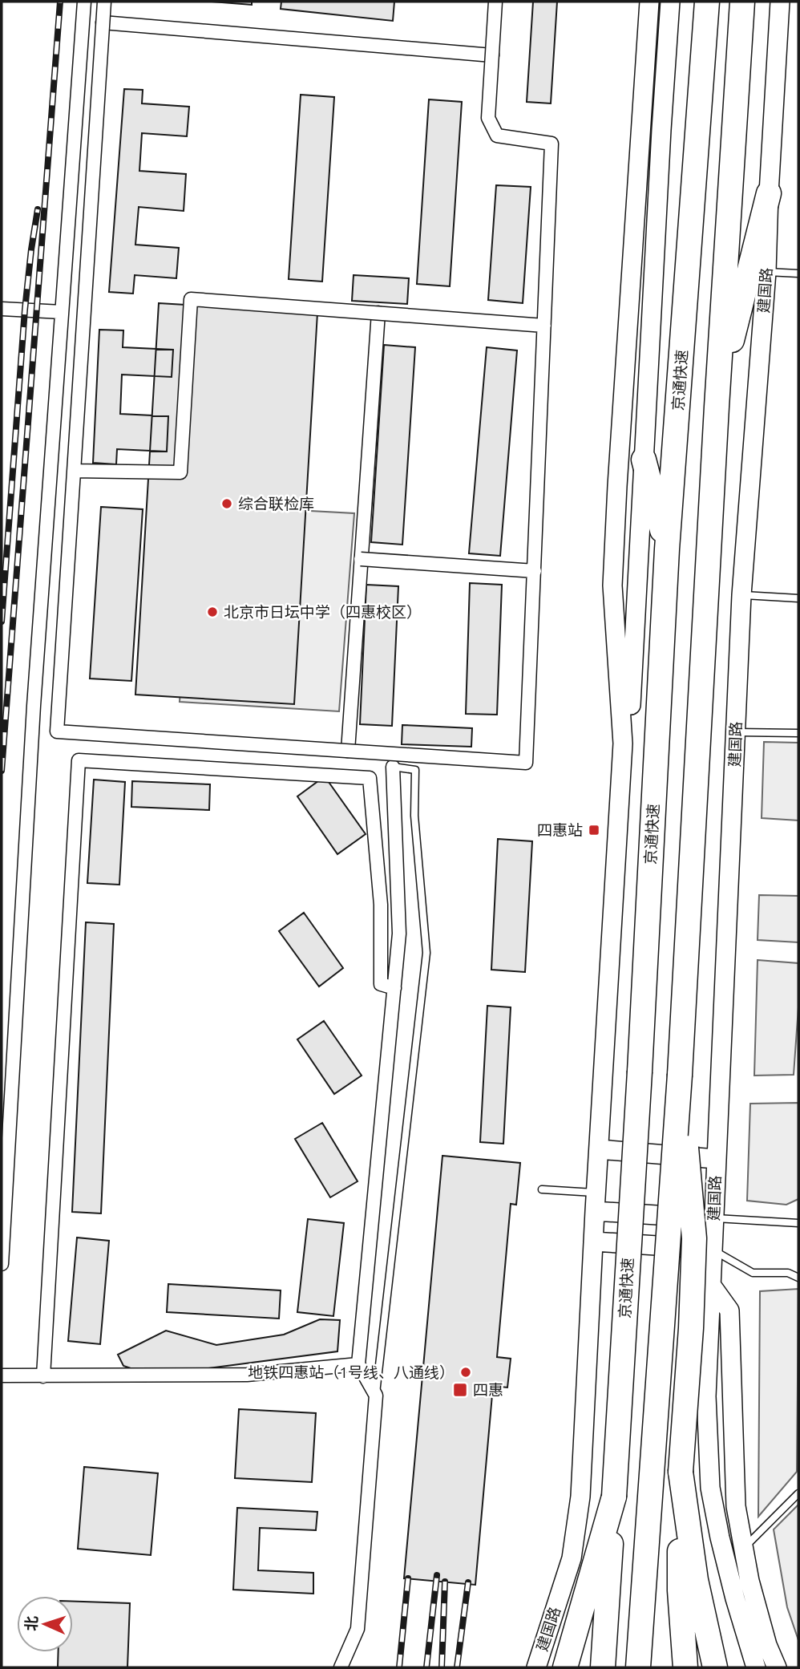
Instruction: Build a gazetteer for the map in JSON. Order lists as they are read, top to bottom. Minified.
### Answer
{"streets":{"highway":["京通快速"],"main road":["建国路"]},"places":{"other":["综合联检库","北京市日坛中学（四惠校区）","地铁四惠站（1号线、八通线）"],"transit":["四惠站","四惠"]},"north":"left"}
